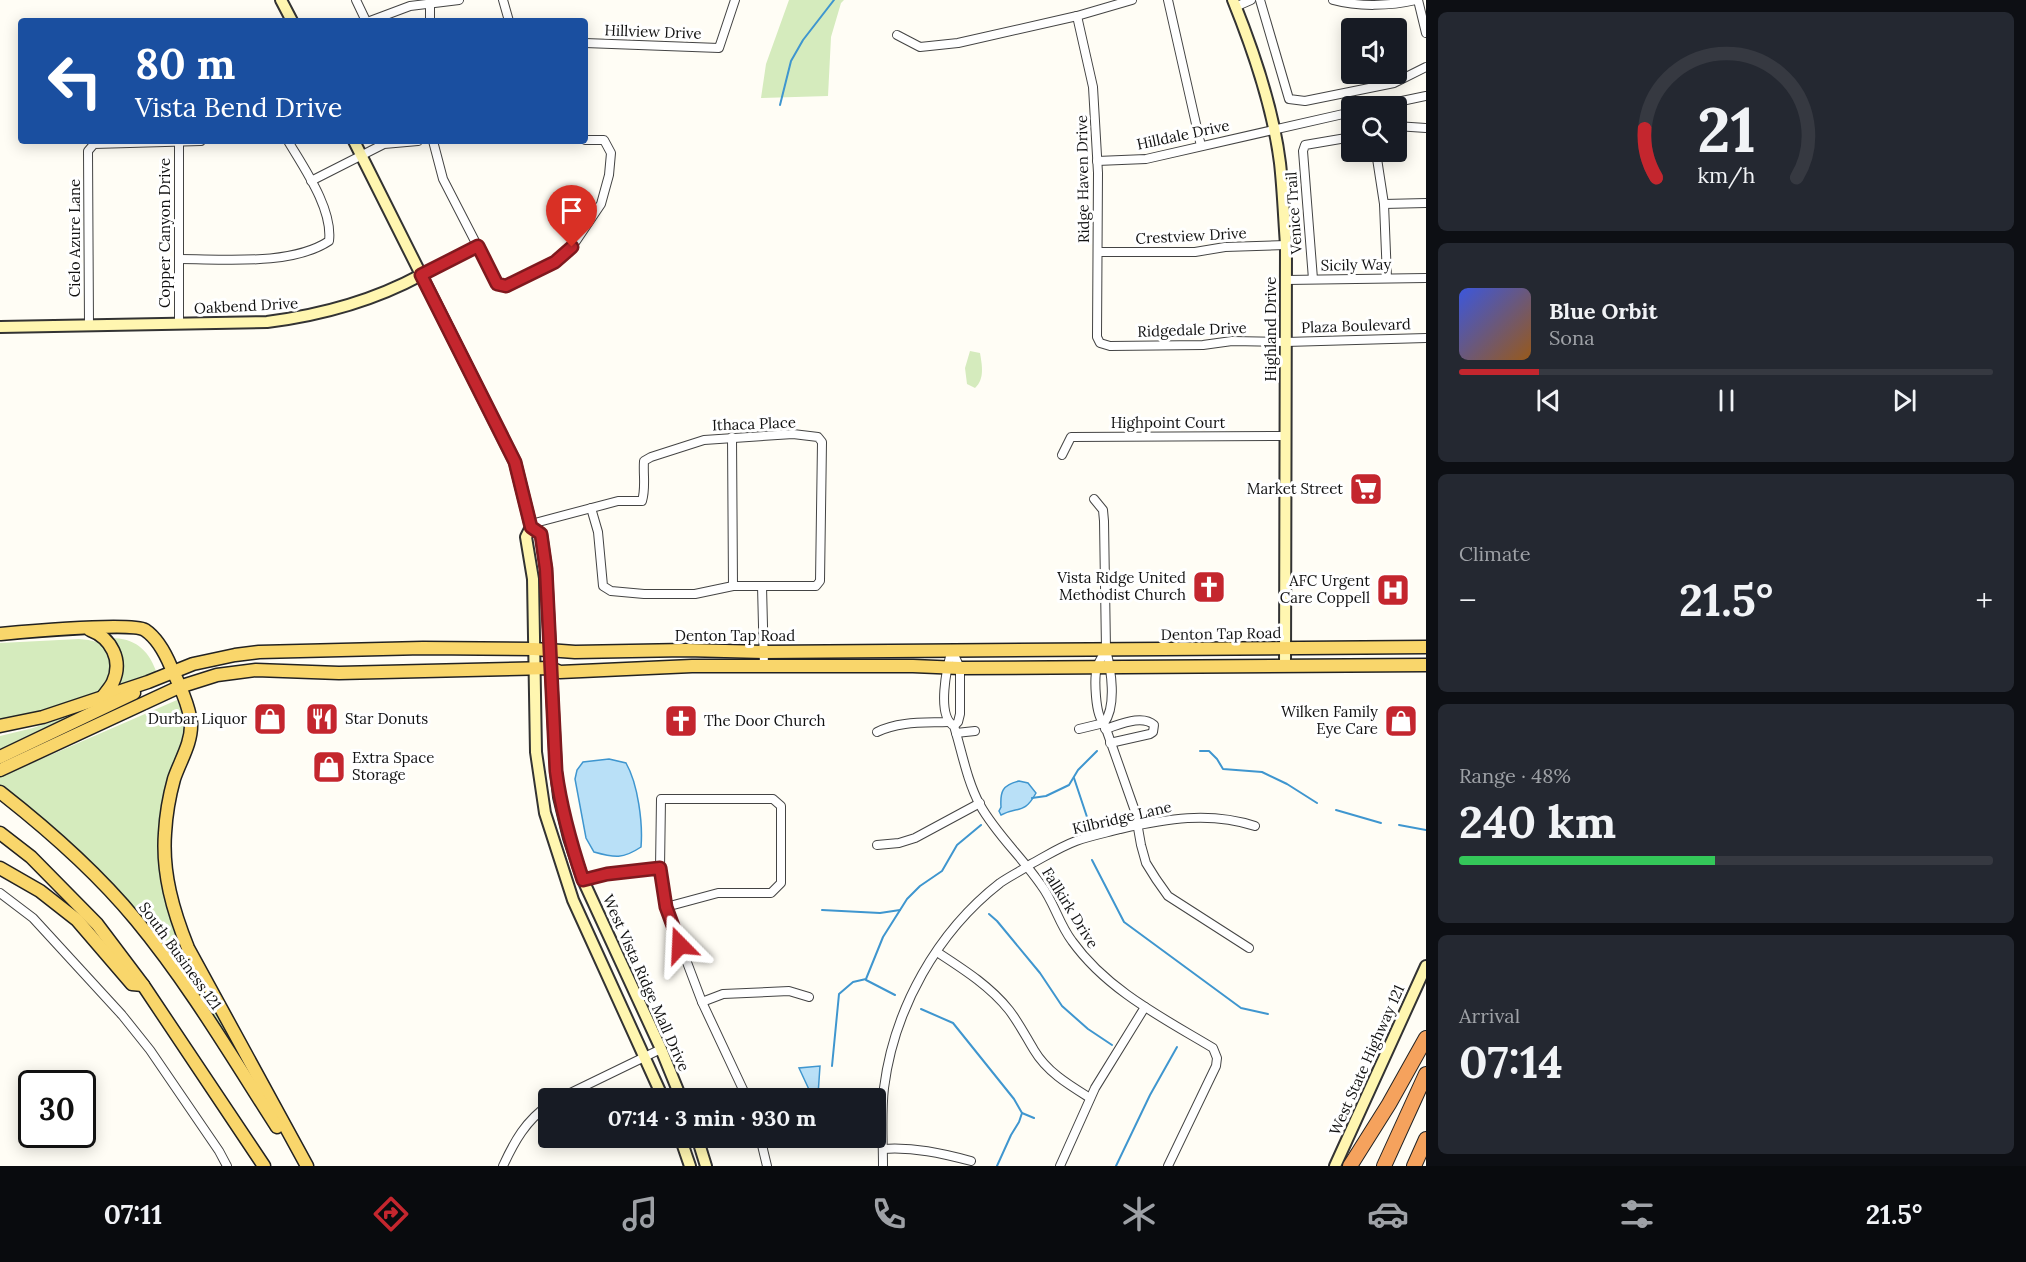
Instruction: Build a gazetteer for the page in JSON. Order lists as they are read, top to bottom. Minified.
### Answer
{"streets":{"main road":["Oakbend Drive","Highland Drive","Denton Tap Road","South Business 121","West Vista Ridge Mall Drive","West State Highway 121"],"street":["Hillview Drive","Hilldale Drive","Ridge Haven Drive","Venice Trail","Copper Canyon Drive","Crestview Drive","Cielo Azure Lane","Sicily Way","Plaza Boulevard","Ridgedale Drive","Highpoint Court","Ithaca Place","Kilbridge Lane","Fallkirk Drive"]},"crossings":[["Hilldale Drive","Ridge Haven Drive"],["Hilldale Drive","Highland Drive"],["Ridge Haven Drive","Crestview Drive"],["Ridge Haven Drive","Ridgedale Drive"],["Venice Trail","Sicily Way"],["Copper Canyon Drive","Oakbend Drive"],["Crestview Drive","Highland Drive"],["Cielo Azure Lane","Oakbend Drive"],["Sicily Way","Highland Drive"],["Plaza Boulevard","Highland Drive"],["Plaza Boulevard","Ridgedale Drive"],["Highland Drive","Ridgedale Drive"],["Highland Drive","Highpoint Court"],["Highland Drive","Denton Tap Road"],["Ithaca Place","West Vista Ridge Mall Drive"],["Denton Tap Road","Fallkirk Drive"],["Denton Tap Road","West Vista Ridge Mall Drive"],["Kilbridge Lane","Fallkirk Drive"]],"places":{"supermarket":["Market Street"],"church":["Vista Ridge United Methodist Church","The Door Church"],"hospital":["AFC Urgent Care Coppell"],"shop":["Durbar Liquor","Wilken Family Eye Care","Extra Space Storage"],"restaurant":["Star Donuts"]},"page":{"turn":["80 m","Vista Bend Drive"],"song":["Blue Orbit","Sona"],"tile":["Climate",["Range · 48%","240 km"],["Arrival","07:14"]],"heat":["−","21.5°","+"],"limit":"30","trip":"07:14 · 3 min · 930 m","tabs":["07:11","21.5°"],"gauge":["21","km/h"]}}
